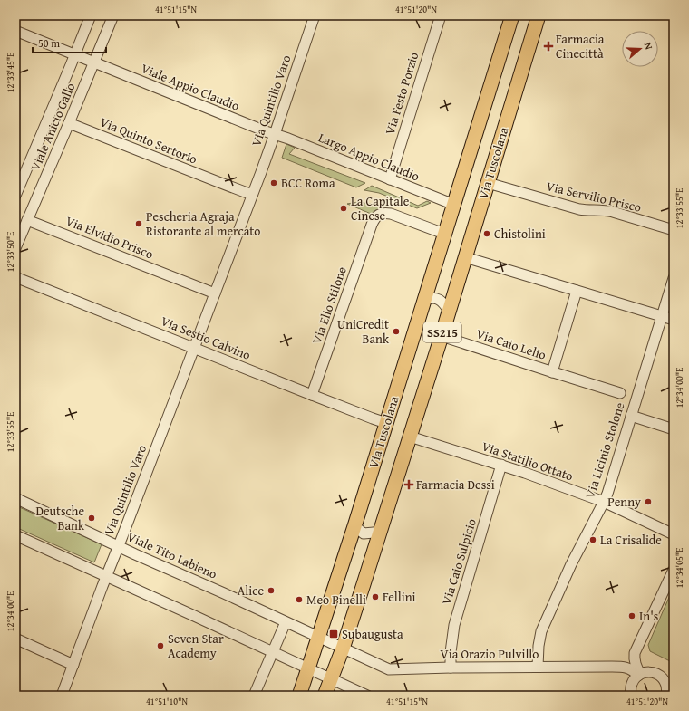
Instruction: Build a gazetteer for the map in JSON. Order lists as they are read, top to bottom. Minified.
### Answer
{"streets":{"main road":["Via Tuscolana","SS215"],"street":["Viale Appio Claudio","Via Festo Porzio","Via Quintilio Varo","Viale Anicio Gallo","Via Quinto Sertorio","Largo Appio Claudio","Via Servilio Prisco","Via Elvidio Prisco","Via Elio Stilone","Via Sestio Calvino","Via Caio Lelio","Via Licinio Stolone","Via Statilio Ottato","Viale Tito Labieno","Via Caio Sulpicio","Via Orazio Pulvillo"]},"crossings":[["Viale Appio Claudio","Via Quintilio Varo"],["Viale Appio Claudio","Viale Anicio Gallo"],["Viale Appio Claudio","Largo Appio Claudio"],["Via Festo Porzio","Largo Appio Claudio"],["Via Quintilio Varo","Via Quinto Sertorio"],["Via Quintilio Varo","Largo Appio Claudio"],["Via Quintilio Varo","Via Elvidio Prisco"],["Via Quintilio Varo","Via Sestio Calvino"],["Via Quintilio Varo","Viale Tito Labieno"],["Viale Anicio Gallo","Via Quinto Sertorio"],["Viale Anicio Gallo","Via Elvidio Prisco"],["Largo Appio Claudio","Via Tuscolana"],["Via Tuscolana","Via Servilio Prisco"],["Via Tuscolana","Via Elio Stilone"],["Via Tuscolana","SS215"],["Via Tuscolana","Via Sestio Calvino"],["Via Tuscolana","Via Caio Lelio"],["Via Tuscolana","Via Statilio Ottato"],["Via Tuscolana","Viale Tito Labieno"],["Via Tuscolana","Via Orazio Pulvillo"],["Via Elio Stilone","Via Sestio Calvino"],["SS215","Viale Tito Labieno"],["SS215","Via Orazio Pulvillo"],["Via Licinio Stolone","Via Statilio Ottato"],["Via Licinio Stolone","Via Orazio Pulvillo"],["Via Statilio Ottato","Via Caio Sulpicio"],["Viale Tito Labieno","Via Orazio Pulvillo"],["Via Caio Sulpicio","Via Orazio Pulvillo"]],"places":{"health":["Farmacia Cinecittà","Farmacia Dessi"],"other":["BCC Roma","La Capitale Cinese","Pescheria Agraja Ristorante al mercato","Chistolini","UniCredit Bank","Penny","Deutsche Bank","La Crisalide","Alice","Fellini","Meo Pinelli","In's","Seven Star Academy"],"transit":["Subaugusta"]},"scale_bar":"50 m","north":"right","coordinates":["41°51'15\"N","41°51'20\"N","12°33'45\"E","12°33'55\"E","12°33'50\"E","12°34'00\"E","12°34'05\"E","41°51'10\"N"]}
